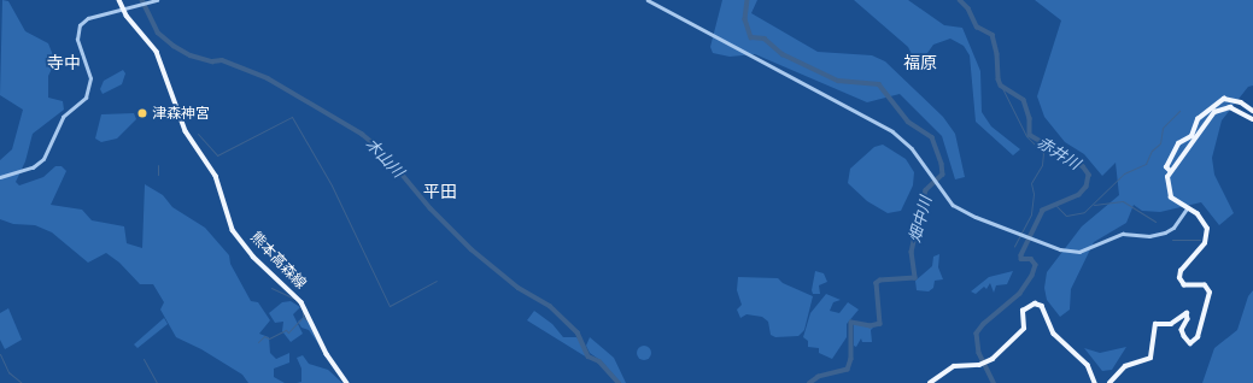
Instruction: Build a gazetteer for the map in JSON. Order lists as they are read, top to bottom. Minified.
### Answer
{"streets":{"main road":["熊本高森線"]},"districts":["寺中","福原","平田"],"water":["赤井川","木山川","畑中川"],"places":["津森神宮"]}
